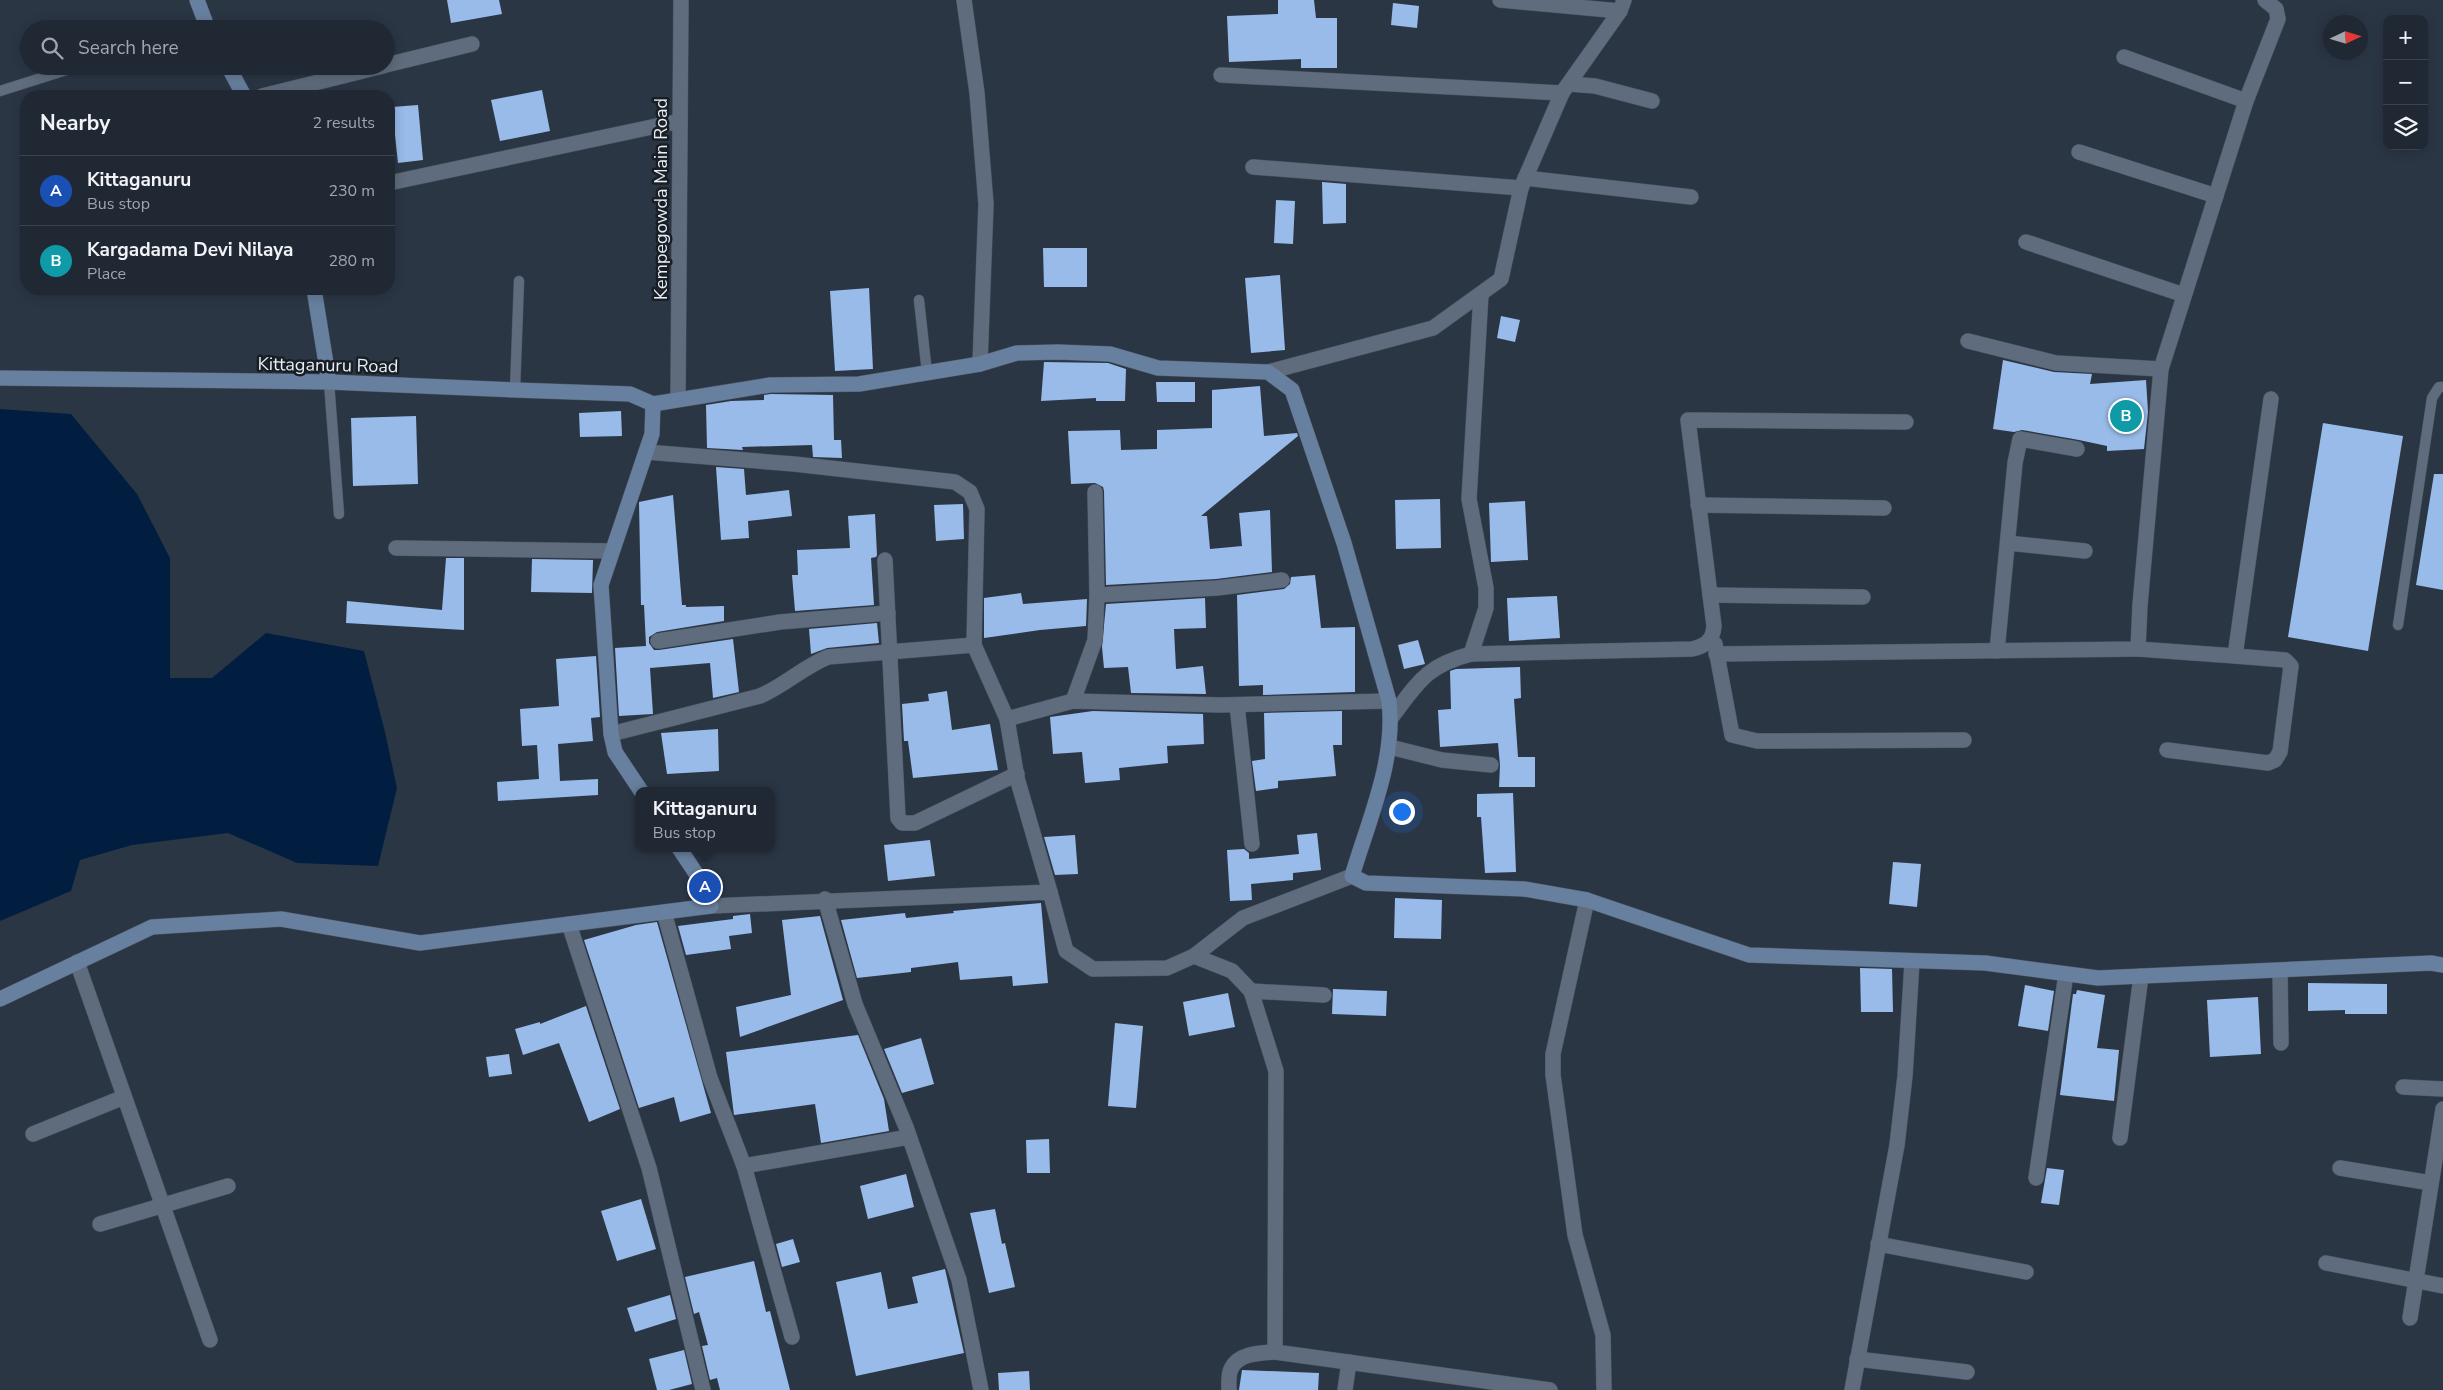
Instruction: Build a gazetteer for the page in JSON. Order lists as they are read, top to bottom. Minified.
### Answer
{"streets":{"street":["Kempegowda Main Road","Kittaganuru Road"]},"north":"right","page":{"map_buttons":["+","−"],"search":"Search here","heading":["Nearby","2 results"],"list":[{"mark":"A","name":"Kittaganuru","note":"Bus stop","value":"230 m"},{"mark":"B","name":"Kargadama Devi Nilaya","note":"Place","value":"280 m"}],"pins":["B","A"],"popup":["Kittaganuru","Bus stop"]}}
